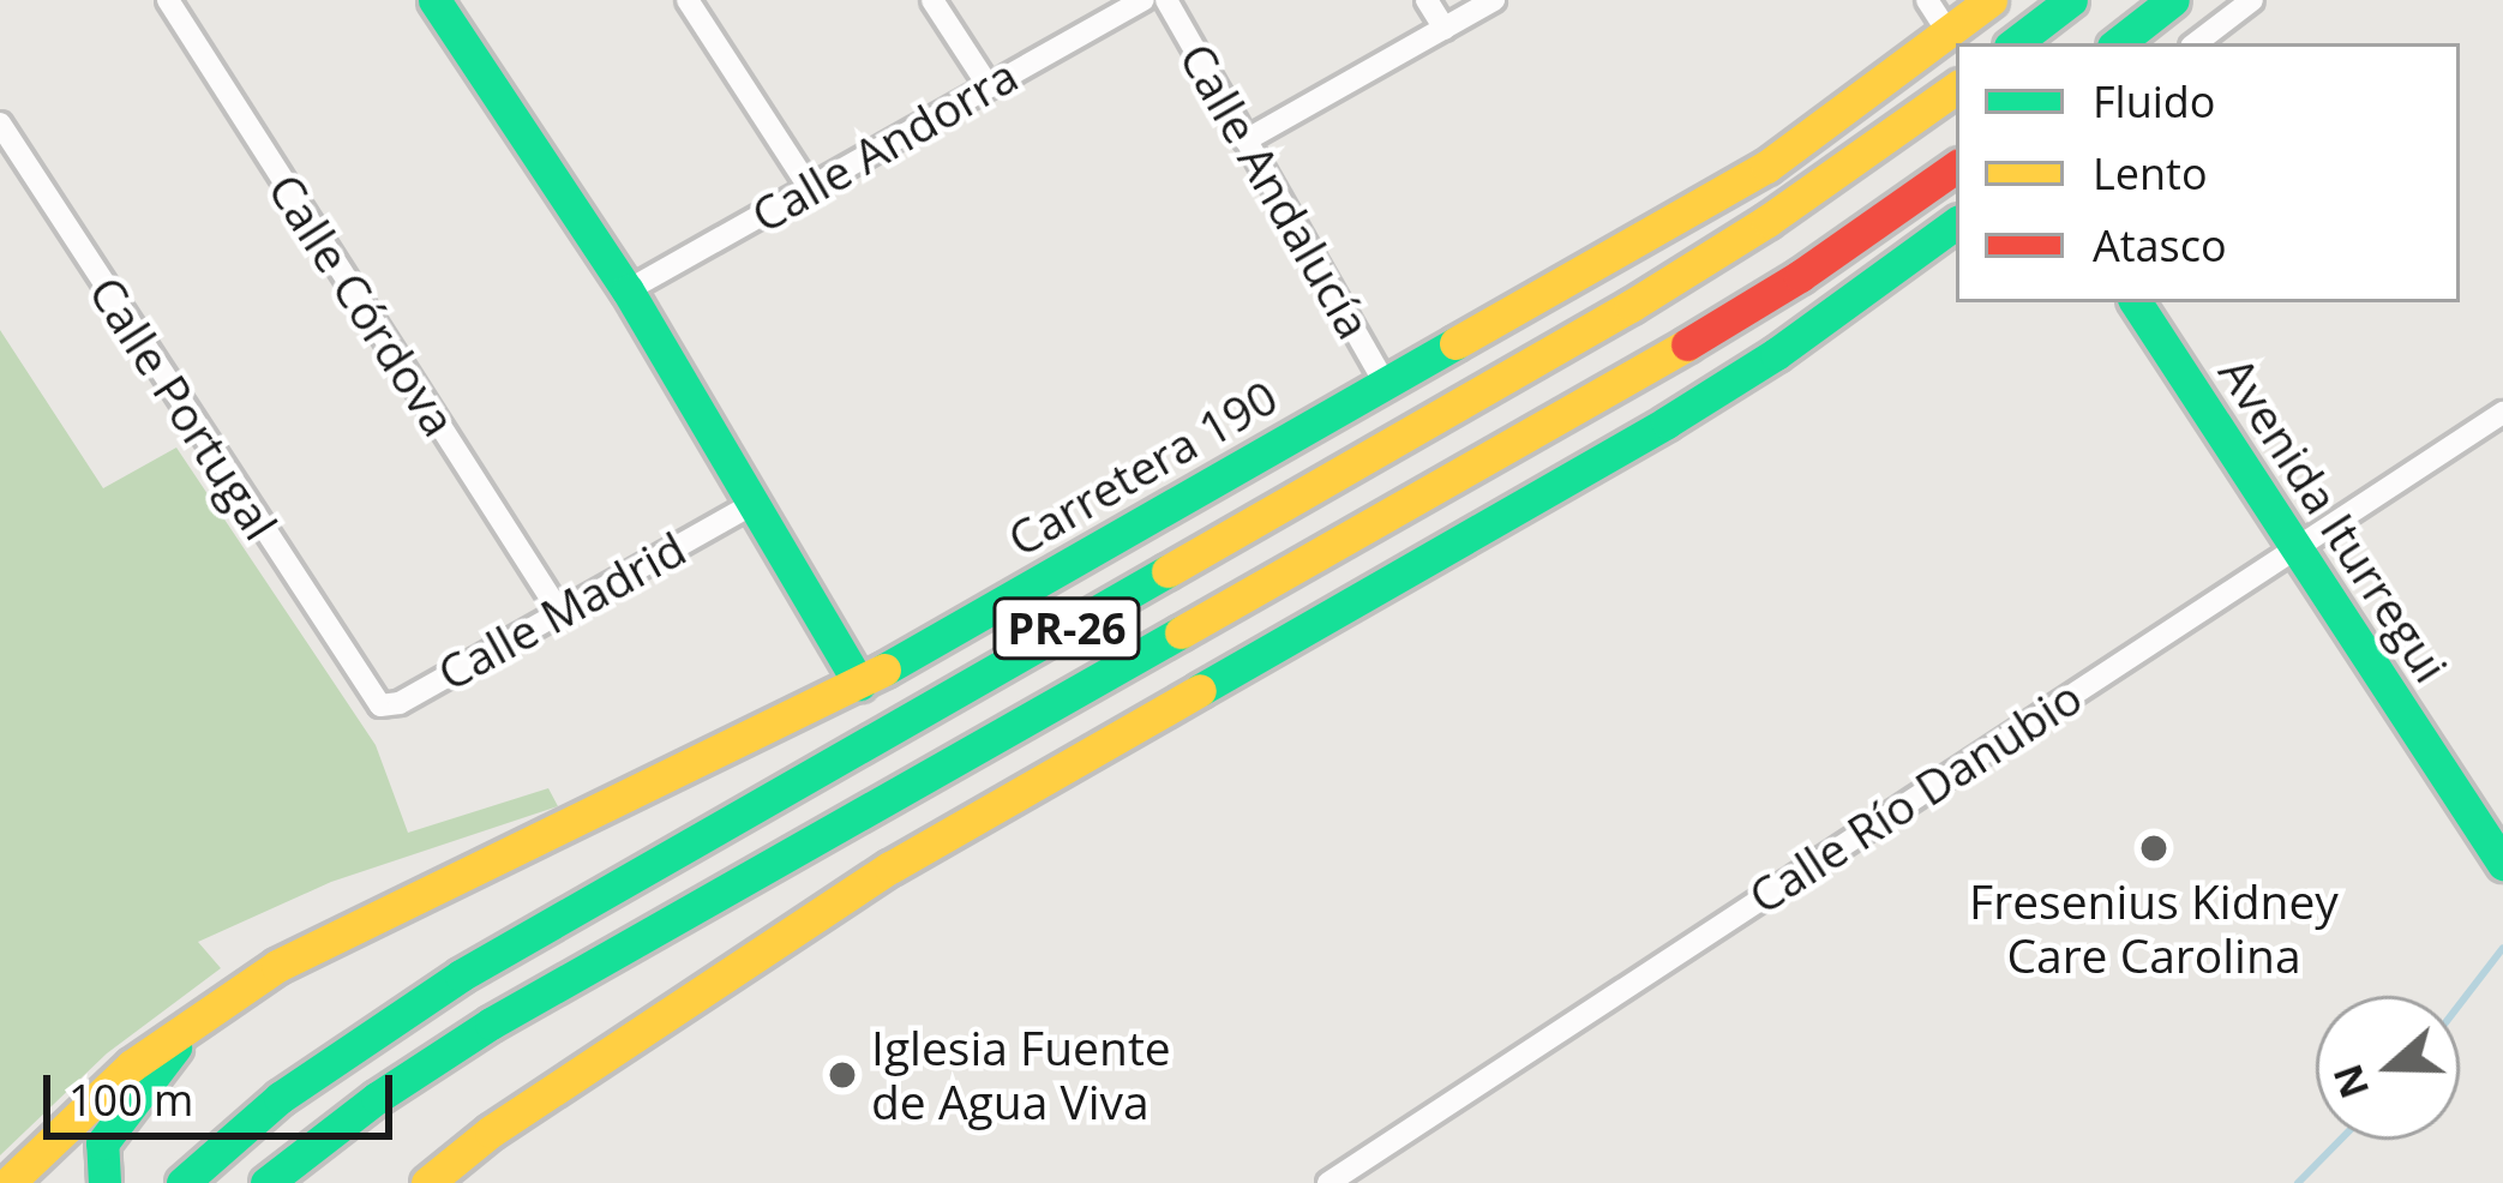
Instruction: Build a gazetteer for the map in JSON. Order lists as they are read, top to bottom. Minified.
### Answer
{"streets":{"main road":["Carretera 190","Avenida Iturregui","PR-26"],"street":["Calle Andorra","Calle Andalucía","Calle Córdova","Calle Portugal","Calle Madrid","Calle Río Danubio"]},"crossings":[["Calle Andalucía","Carretera 190"],["Calle Córdova","Calle Madrid"],["Calle Portugal","Calle Madrid"],["Avenida Iturregui","Calle Río Danubio"]],"places":["Fresenius Kidney Care Carolina","Iglesia Fuente de Agua Viva"],"legend":["Fluido","Lento","Atasco"],"scale_bar":"100 m","north":"left"}
